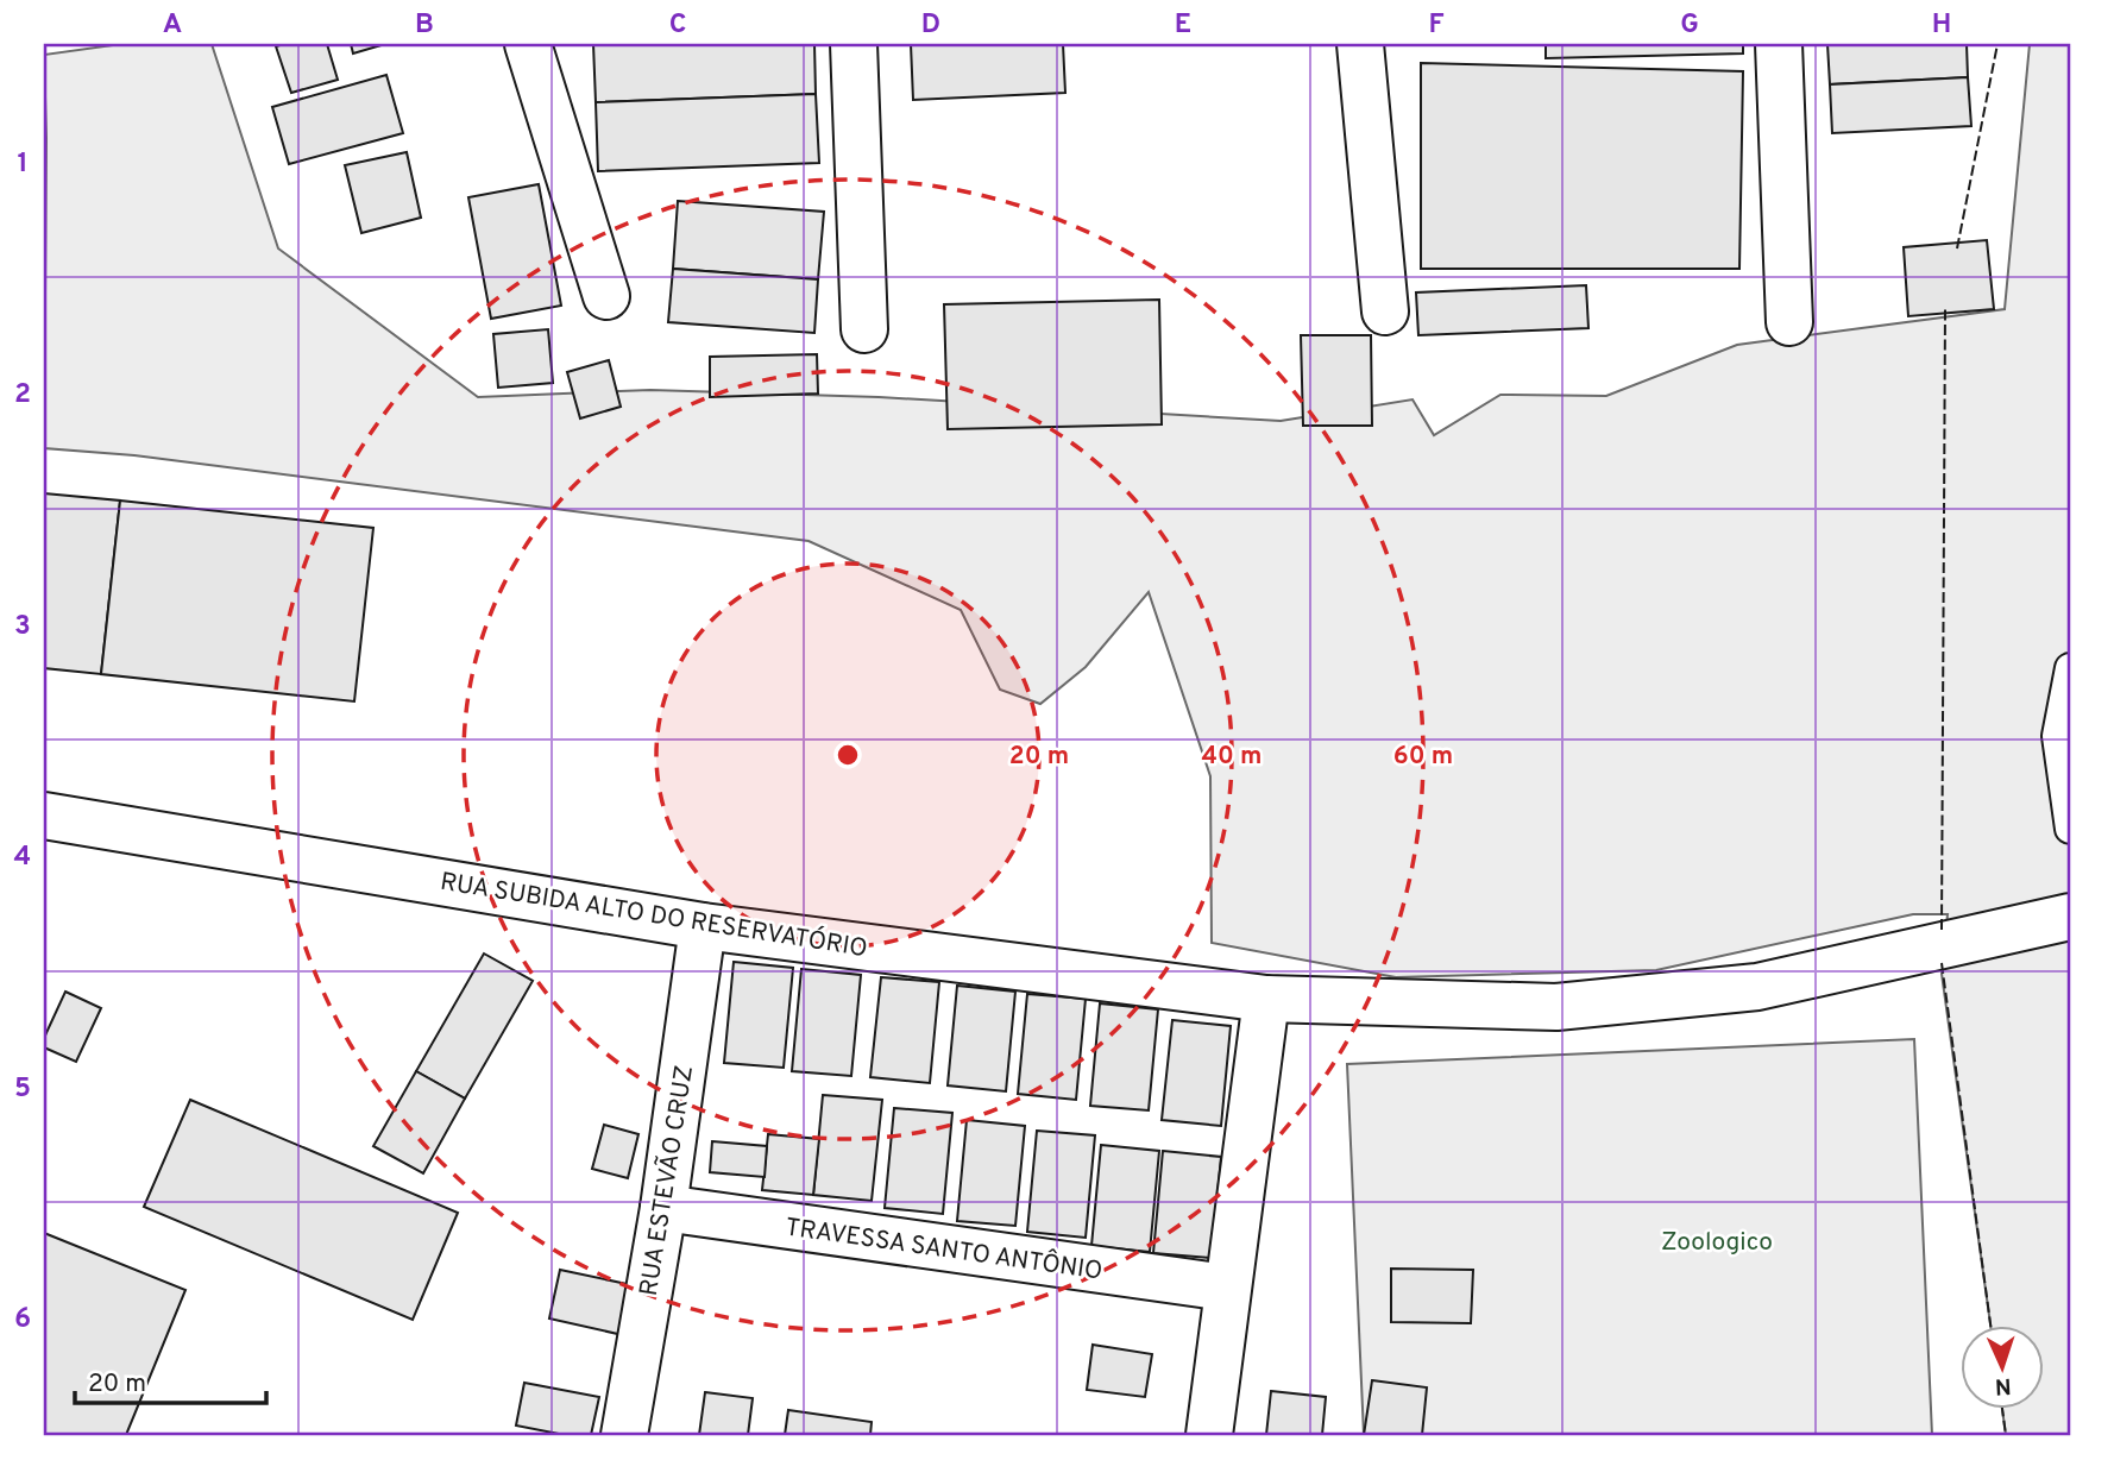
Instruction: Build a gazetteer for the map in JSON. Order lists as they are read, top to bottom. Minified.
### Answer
{"streets":{"street":["RUA SUBIDA ALTO DO RESERVATÓRIO","RUA ESTEVÃO CRUZ","TRAVESSA SANTO ANTÔNIO"]},"crossings":[["RUA SUBIDA ALTO DO RESERVATÓRIO","RUA ESTEVÃO CRUZ"],["RUA ESTEVÃO CRUZ","TRAVESSA SANTO ANTÔNIO"]],"parks":["Zoologico"],"scale_bar":"20 m","north":"bottom","grid":{"columns":["A","B","C","D","E","F","G","H"],"rows":["1","2","3","4","5","6"]},"rings":["20 m","40 m","60 m"]}
